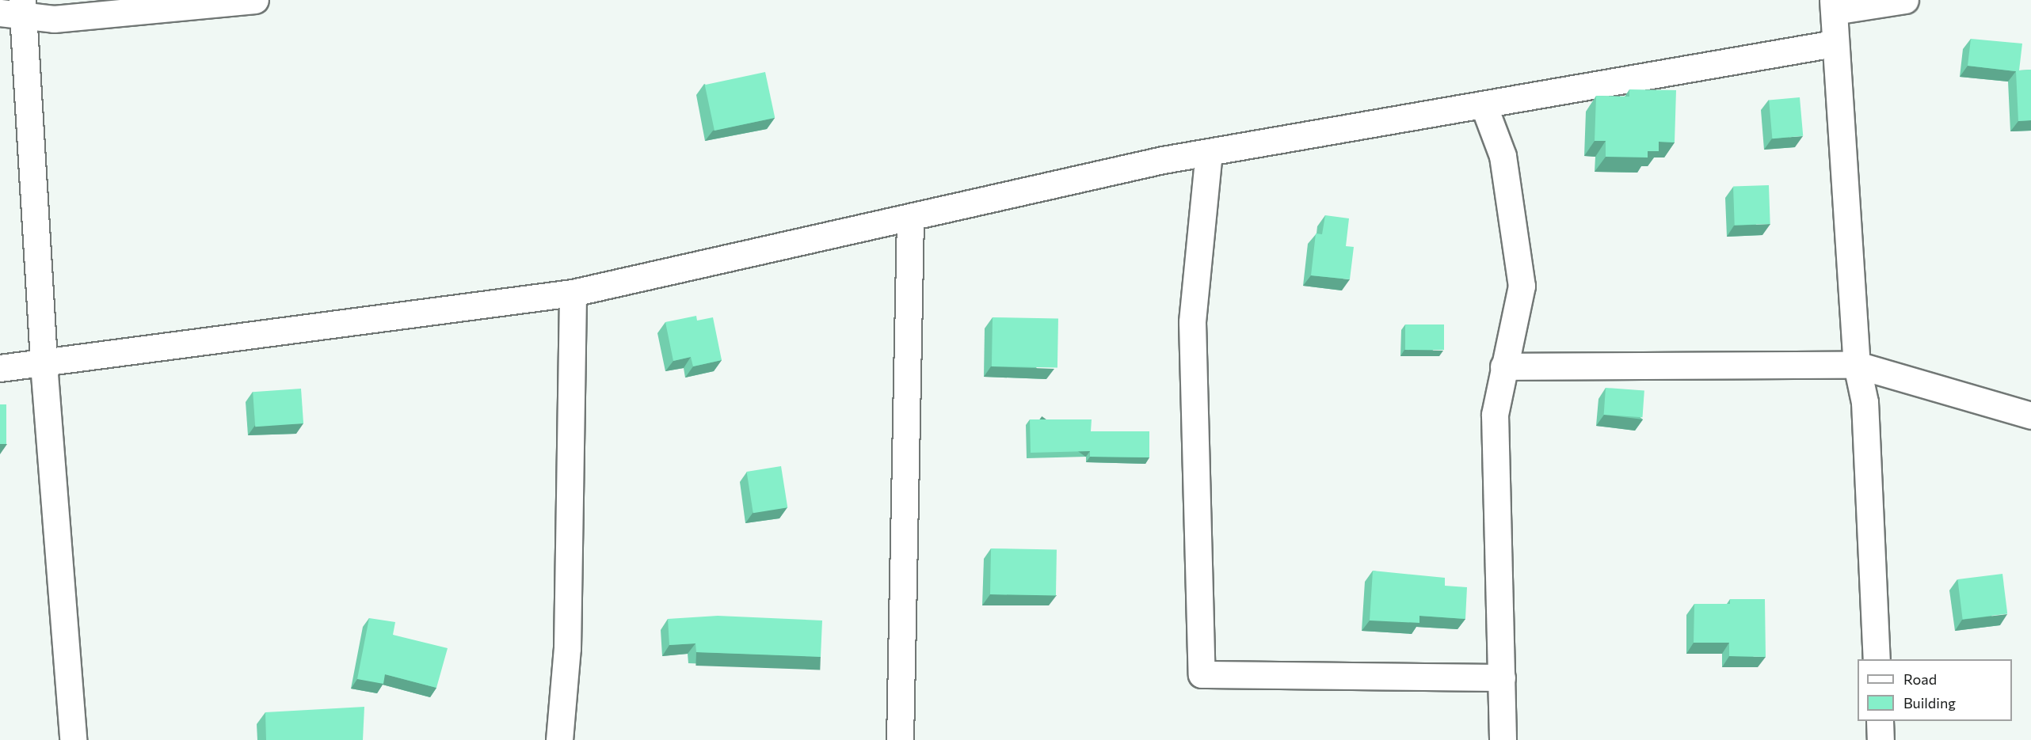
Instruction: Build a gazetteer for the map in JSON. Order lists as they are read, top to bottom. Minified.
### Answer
{"legend":["Road","Building"]}
